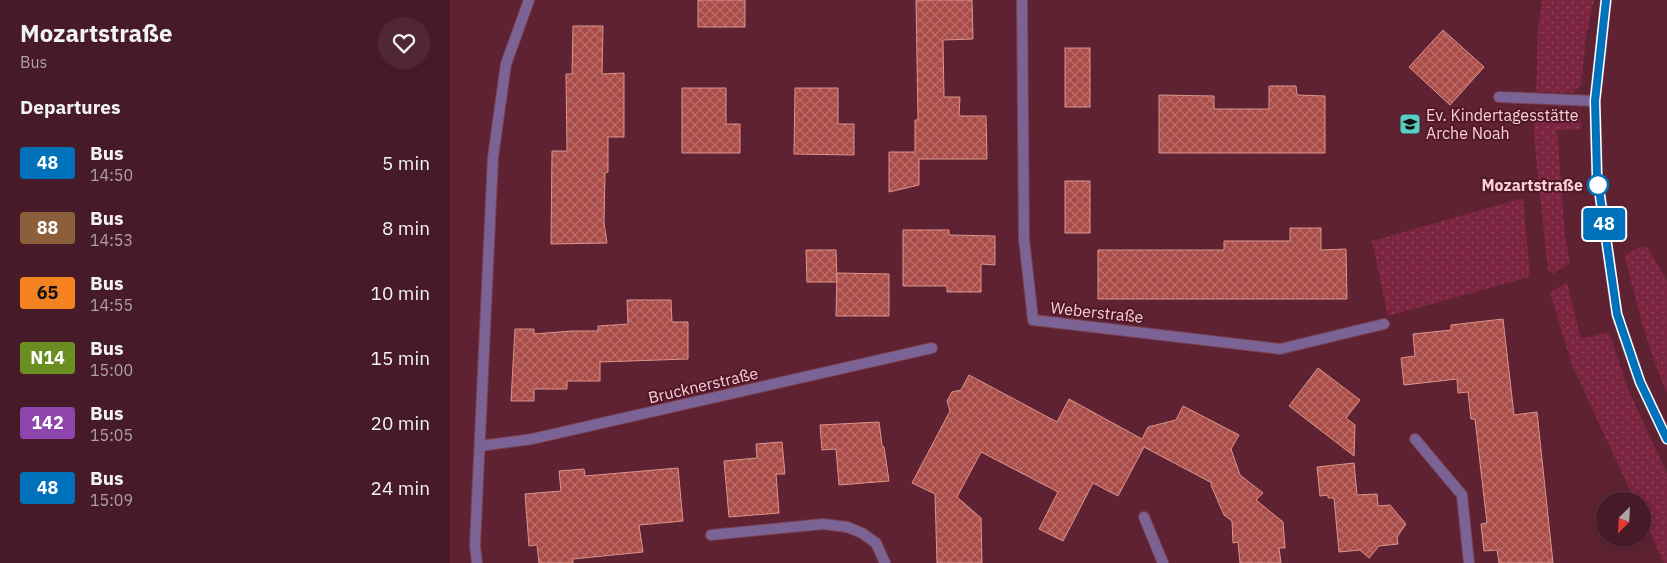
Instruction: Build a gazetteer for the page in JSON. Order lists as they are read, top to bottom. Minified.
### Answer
{"streets":{"street":["Weberstraße","Brucknerstraße"]},"places":{"school or university":["Ev. Kindertagesstätte Arche Noah"],"other":["Mozartstraße"]},"lines":["bus line 48"],"north":"bottom left","page":{"heading":[["Mozartstraße","Bus"],"Departures"],"on_map":"48","list":[{"mark":"48","name":"Bus","note":"14:50","value":"5 min"},{"mark":"88","name":"Bus","note":"14:53","value":"8 min"},{"mark":"65","name":"Bus","note":"14:55","value":"10 min"},{"mark":"N14","name":"Bus","note":"15:00","value":"15 min"},{"mark":"142","name":"Bus","note":"15:05","value":"20 min"},{"mark":"48","name":"Bus","note":"15:09","value":"24 min"}]}}
